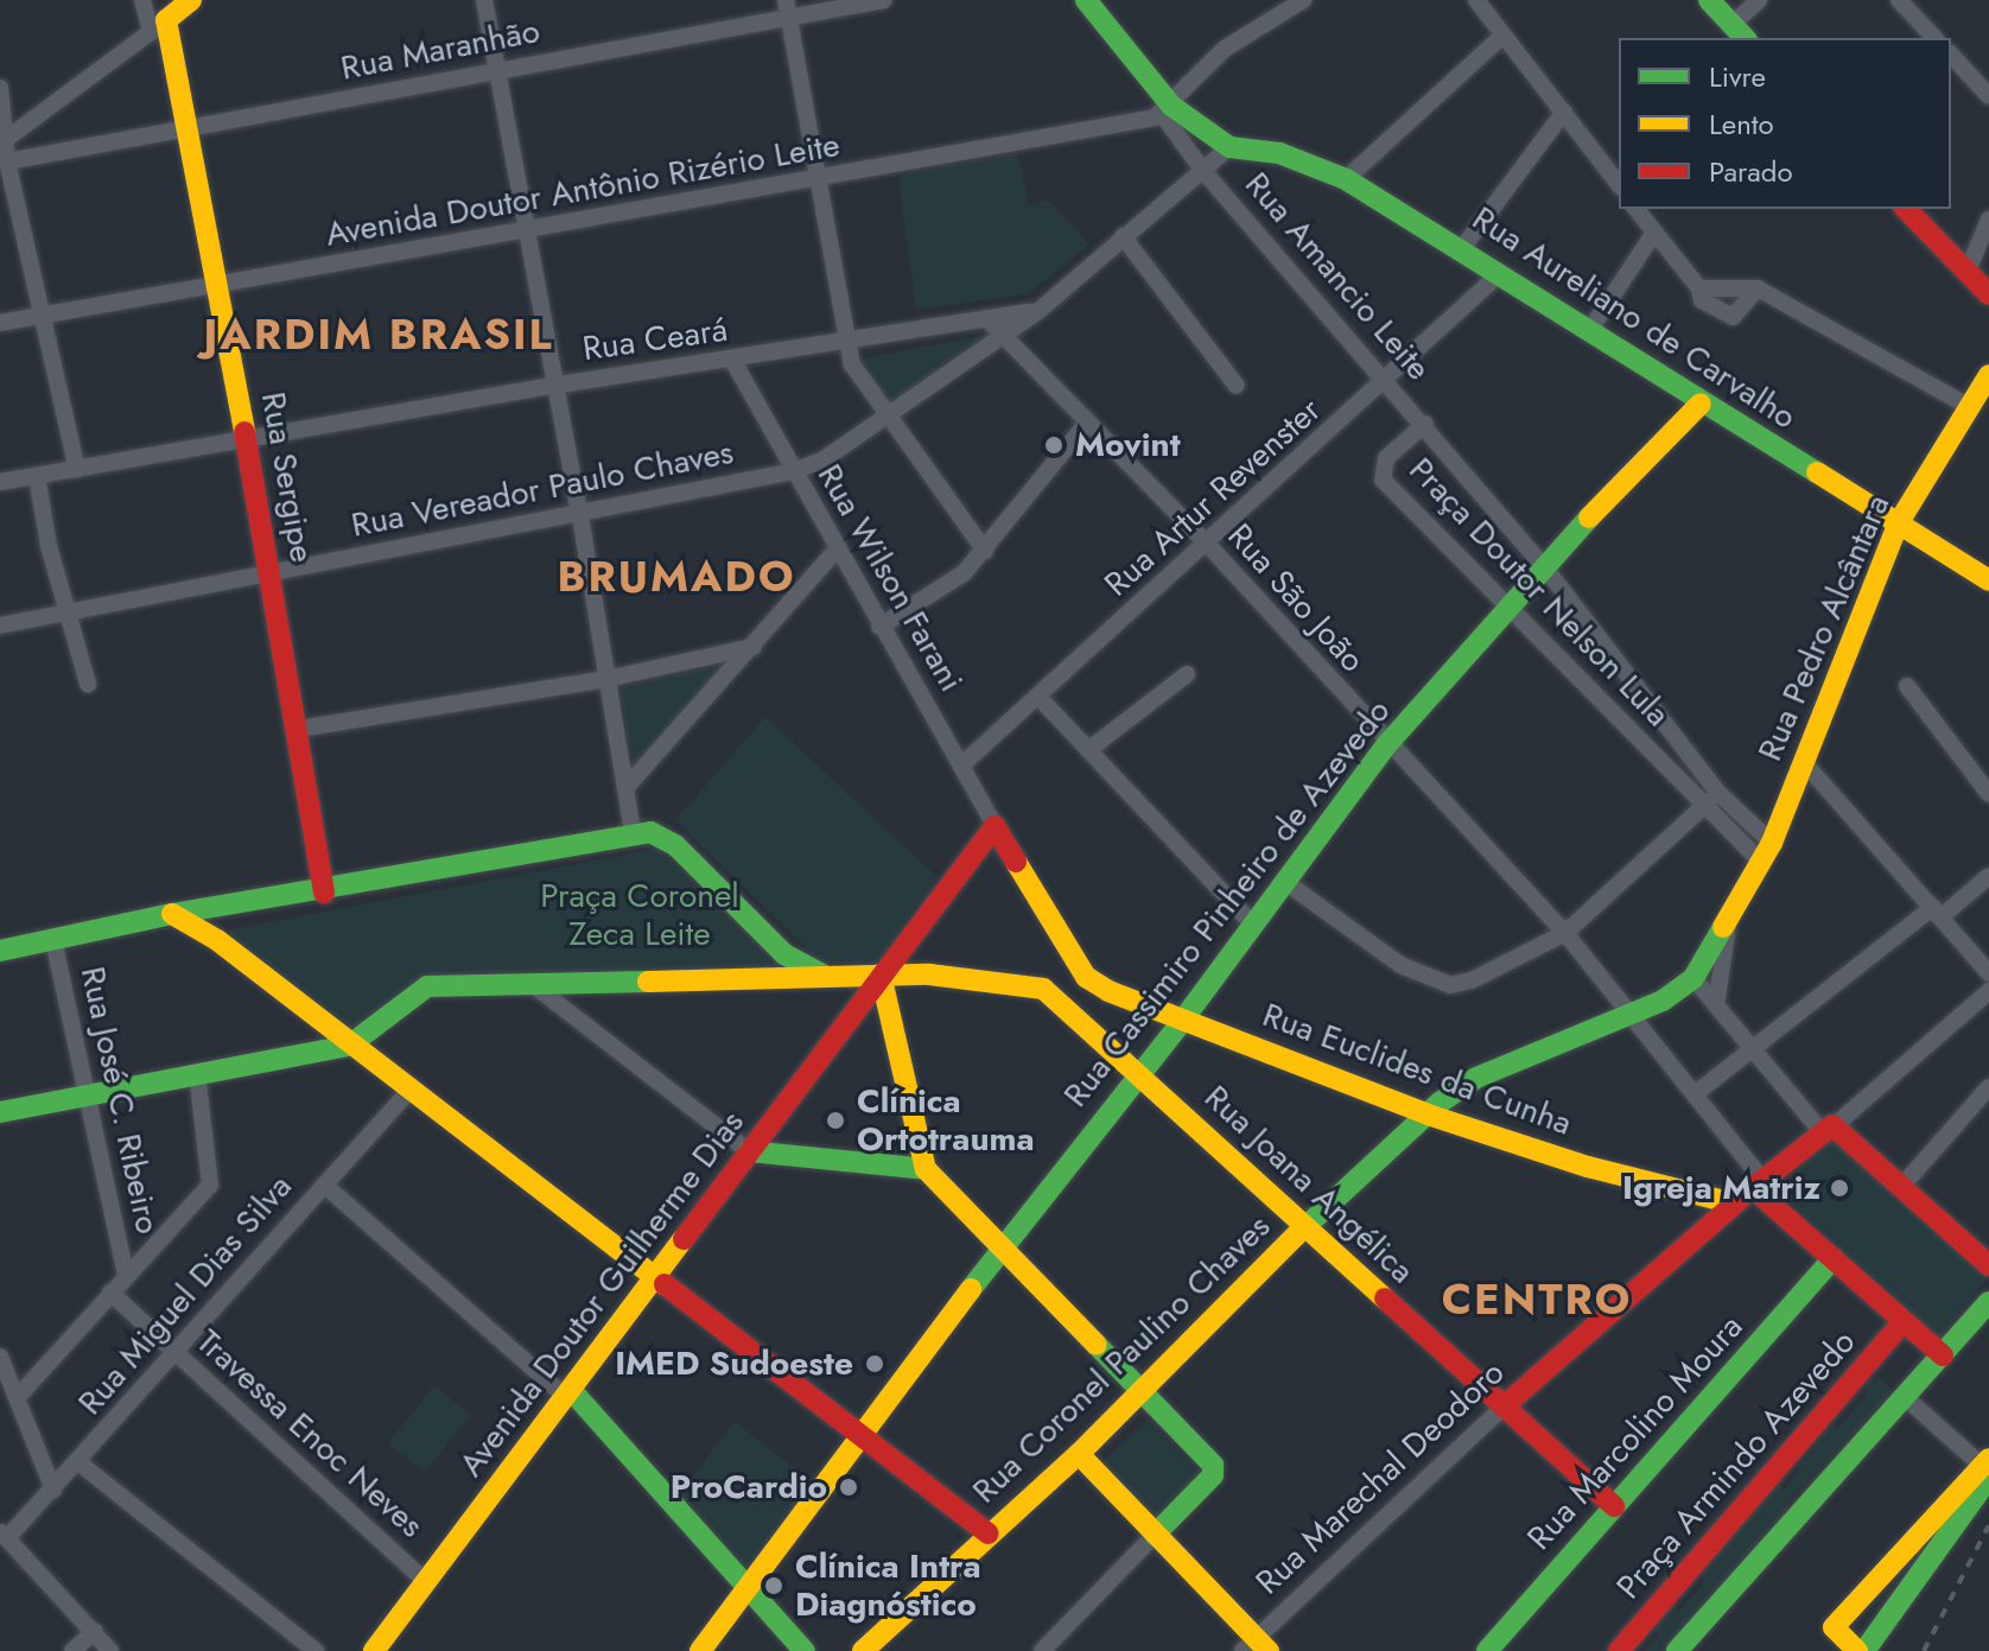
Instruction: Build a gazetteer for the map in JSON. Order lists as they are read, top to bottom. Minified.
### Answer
{"streets":{"street":["Rua Maranhão","Avenida Doutor Antônio Rizério Leite","Rua Amancio Leite","Rua Aureliano de Carvalho","Rua Ceará","Rua Sergipe","Rua Vereador Paulo Chaves","Rua Artur Revenster","Rua Wilson Farani","Praça Doutor Nelson Lula","Rua São João","Rua Pedro Alcântara","Rua Cassimiro Pinheiro de Azevedo","Rua Euclides da Cunha","Rua José C. Ribeiro","Rua Joana Angélica","Avenida Doutor Guilherme Dias","Rua Miguel Dias Silva","Rua Coronel Paulino Chaves","Rua Marcolino Moura","Travessa Enoc Neves","Praça Armindo Azevedo","Rua Marechal Deodoro"]},"crossings":[["Rua Maranhão","Rua Sergipe"],["Avenida Doutor Antônio Rizério Leite","Rua Amancio Leite"],["Avenida Doutor Antônio Rizério Leite","Rua Sergipe"],["Rua Amancio Leite","Rua Vereador Paulo Chaves"],["Rua Amancio Leite","Rua Artur Revenster"],["Rua Amancio Leite","Praça Doutor Nelson Lula"],["Rua Aureliano de Carvalho","Rua Vereador Paulo Chaves"],["Rua Aureliano de Carvalho","Rua Artur Revenster"],["Rua Aureliano de Carvalho","Rua Pedro Alcântara"],["Rua Aureliano de Carvalho","Rua Cassimiro Pinheiro de Azevedo"],["Rua Ceará","Rua Sergipe"],["Rua Ceará","Rua Vereador Paulo Chaves"],["Rua Ceará","Rua Wilson Farani"],["Rua Ceará","Rua São João"],["Rua Sergipe","Rua Vereador Paulo Chaves"],["Rua Vereador Paulo Chaves","Rua Wilson Farani"],["Rua Vereador Paulo Chaves","Rua São João"],["Rua Artur Revenster","Rua Wilson Farani"],["Rua Artur Revenster","Rua São João"],["Praça Doutor Nelson Lula","Rua Pedro Alcântara"],["Praça Doutor Nelson Lula","Rua Cassimiro Pinheiro de Azevedo"],["Rua São João","Rua Cassimiro Pinheiro de Azevedo"],["Rua São João","Rua Coronel Paulino Chaves"],["Rua São João","Rua Marechal Deodoro"],["Rua Pedro Alcântara","Rua Coronel Paulino Chaves"],["Rua Cassimiro Pinheiro de Azevedo","Rua Euclides da Cunha"],["Rua Cassimiro Pinheiro de Azevedo","Rua Joana Angélica"],["Rua Euclides da Cunha","Rua Joana Angélica"],["Rua Euclides da Cunha","Avenida Doutor Guilherme Dias"],["Rua Euclides da Cunha","Rua Coronel Paulino Chaves"],["Rua Euclides da Cunha","Rua Marechal Deodoro"],["Rua Joana Angélica","Avenida Doutor Guilherme Dias"],["Rua Joana Angélica","Rua Coronel Paulino Chaves"],["Rua Joana Angélica","Rua Marcolino Moura"],["Rua Joana Angélica","Rua Marechal Deodoro"],["Avenida Doutor Guilherme Dias","Travessa Enoc Neves"],["Rua Miguel Dias Silva","Travessa Enoc Neves"]],"districts":["JARDIM BRASIL","BRUMADO","CENTRO"],"parks":["Praça Coronel Zeca Leite"],"places":["Movint","Clínica Ortotrauma","Igreja Matriz","IMED Sudoeste","ProCardio","Clínica Intra Diagnóstico"],"legend":["Livre","Lento","Parado"]}
